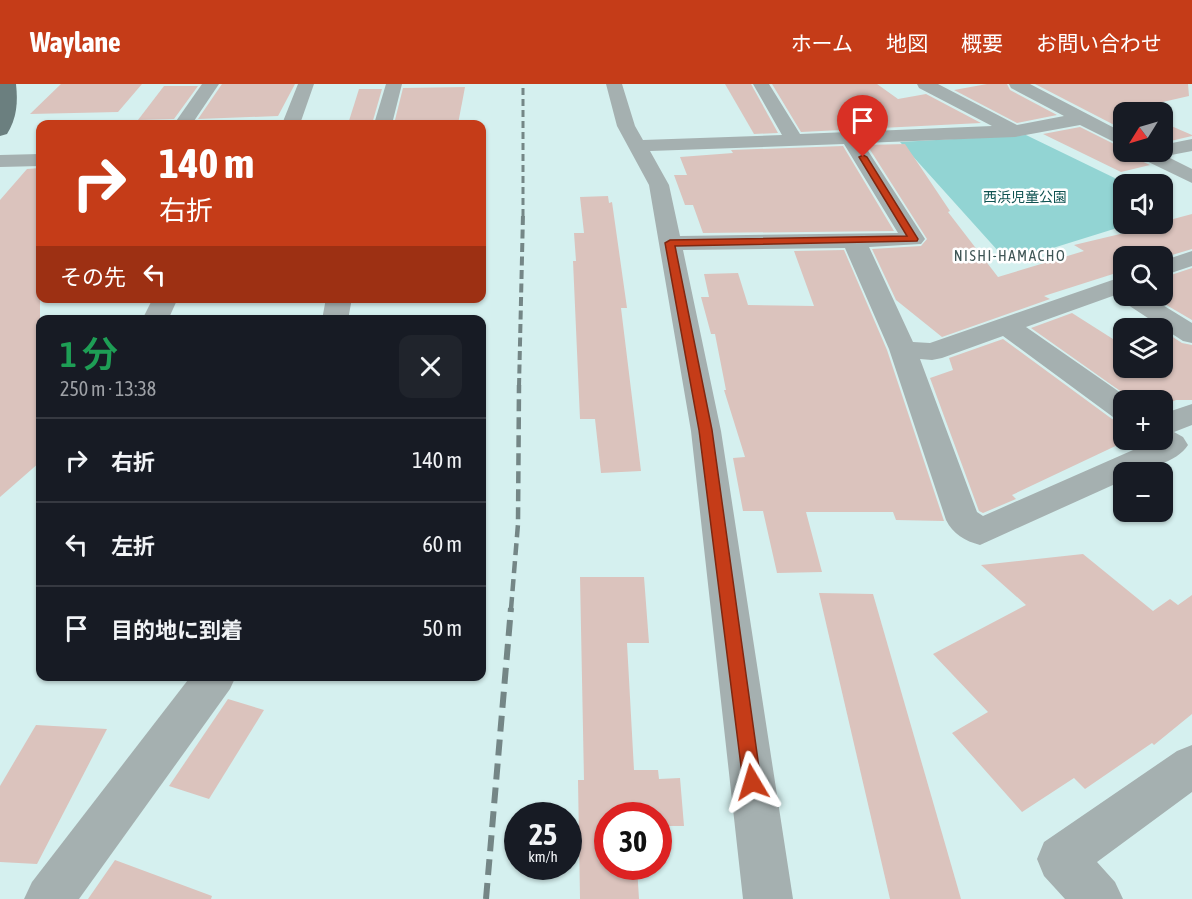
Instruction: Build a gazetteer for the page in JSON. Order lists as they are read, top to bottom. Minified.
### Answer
{"districts":["NISHI-HAMACHO"],"parks":["西浜児童公園"],"north":"bottom left","page":{"header":"Waylane","nav":["ホーム","地図","概要","お問い合わせ"],"map_buttons":["+","−"],"turn":["140 m","右折"],"then":"その先","heading":["1 分","250 m · 13:38"],"list":[{"name":"右折","value":"140 m"},{"name":"左折","value":"60 m"},{"name":"目的地に到着","value":"50 m"}],"speed":"25 km/h","limit":"30"}}
